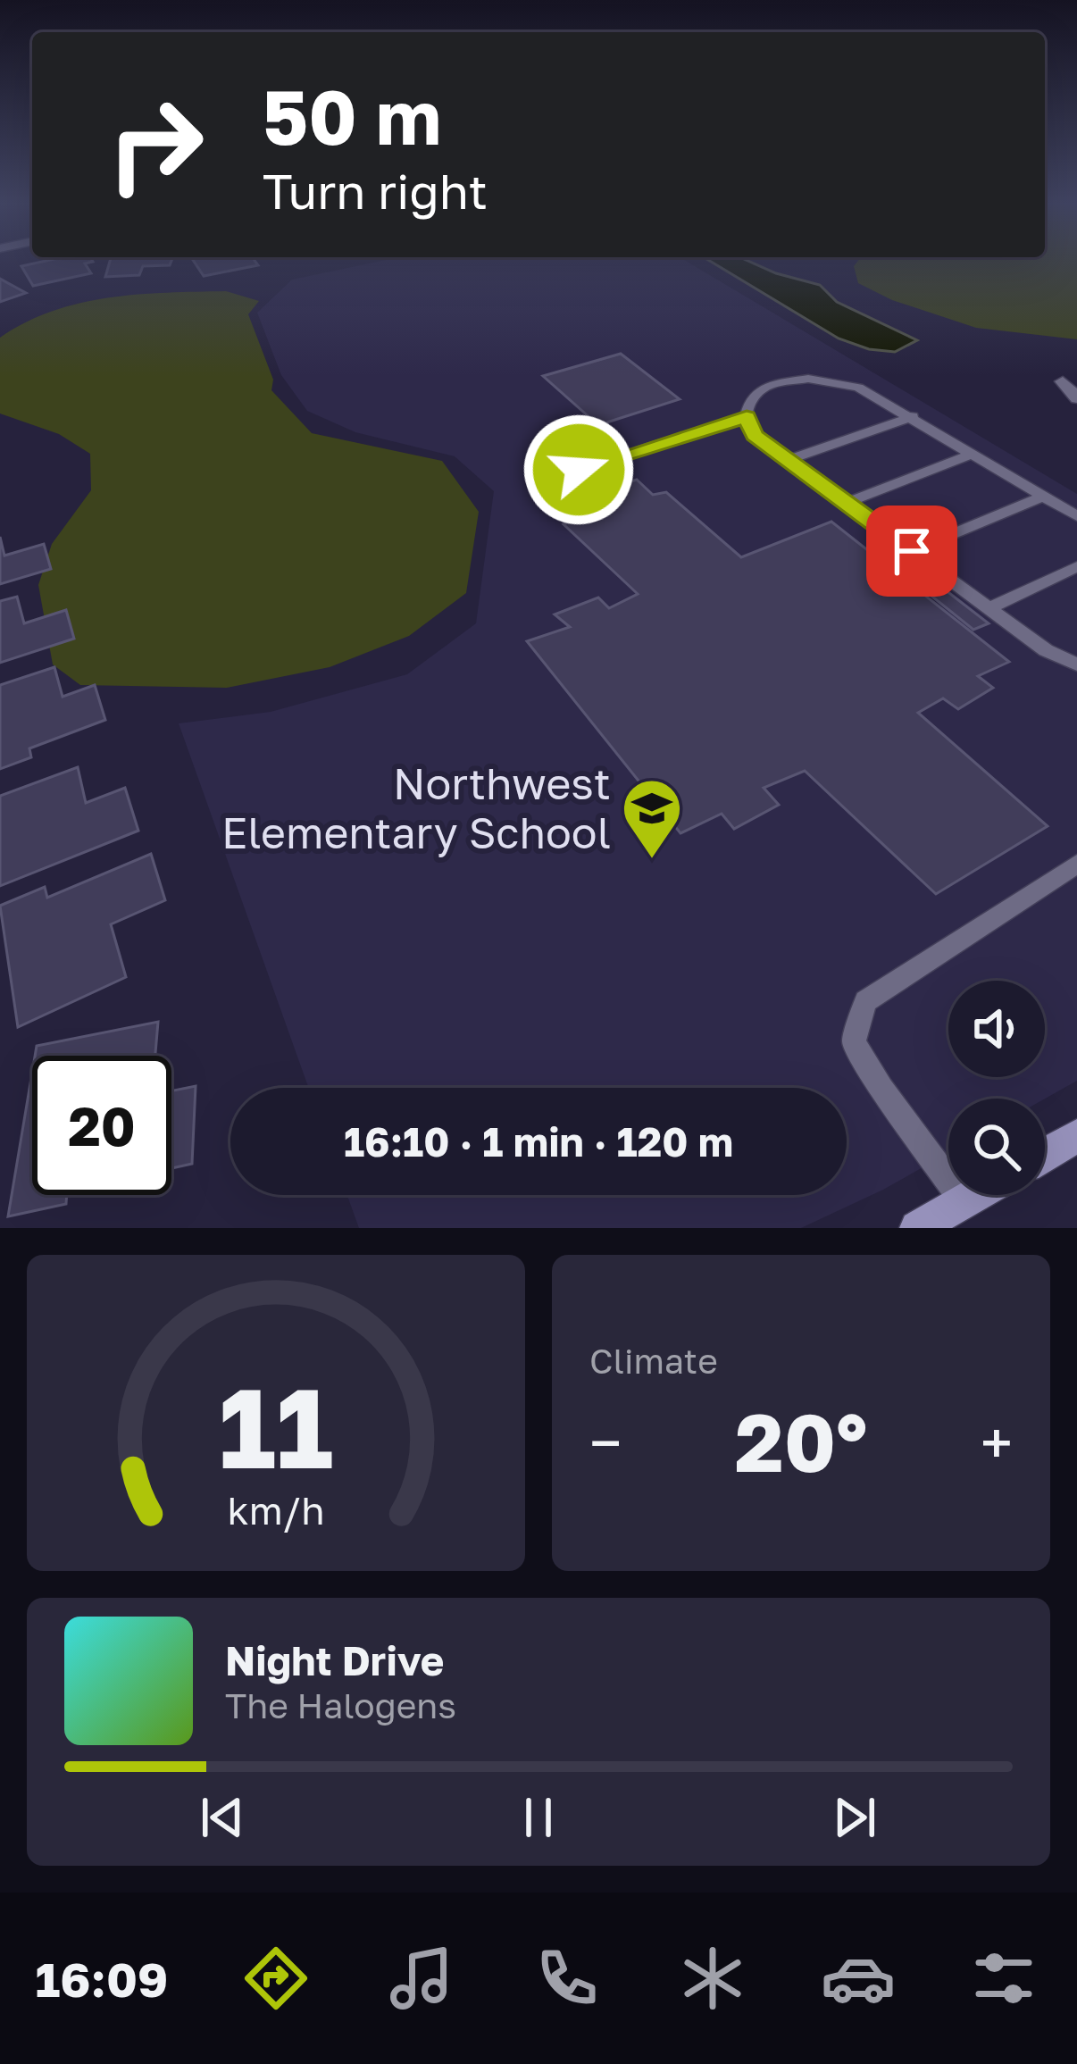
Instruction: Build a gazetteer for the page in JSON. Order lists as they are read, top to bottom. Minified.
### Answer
{"places":{"school or university":["Northwest Elementary School"]},"page":{"turn":["50 m","Turn right"],"limit":"20","trip":"16:10 · 1 min · 120 m","tile":"Climate","heat":["−","20°","+"],"song":["Night Drive","The Halogens"],"tabs":"16:09","gauge":["11","km/h"]}}
